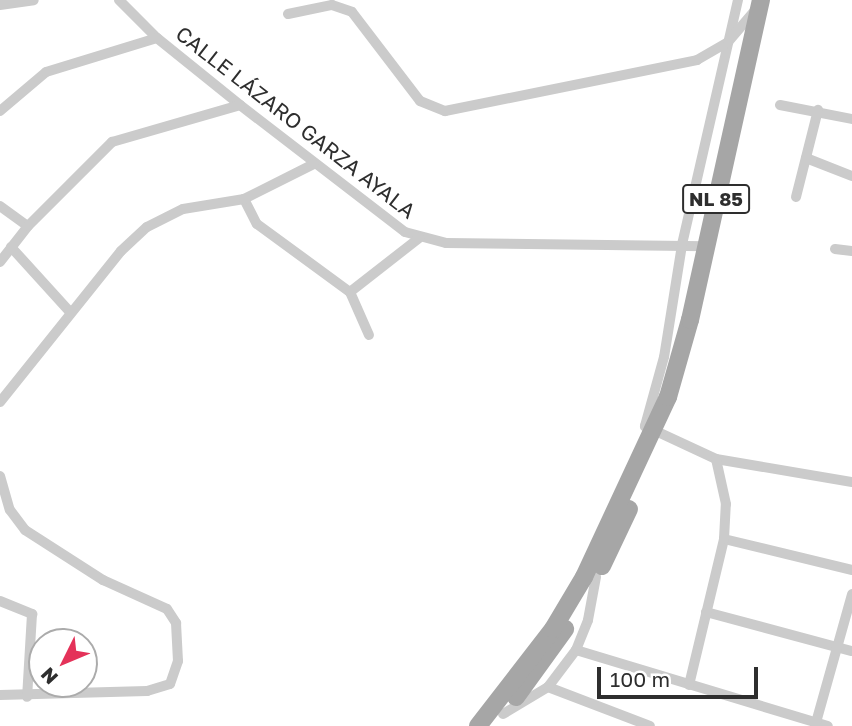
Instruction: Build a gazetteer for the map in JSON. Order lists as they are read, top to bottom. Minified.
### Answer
{"streets":{"main road":["NL 85"],"street":["CALLE LÁZARO GARZA AYALA"]},"crossings":[["CALLE LÁZARO GARZA AYALA","NL 85"]],"scale_bar":"100 m","north":"bottom left"}
